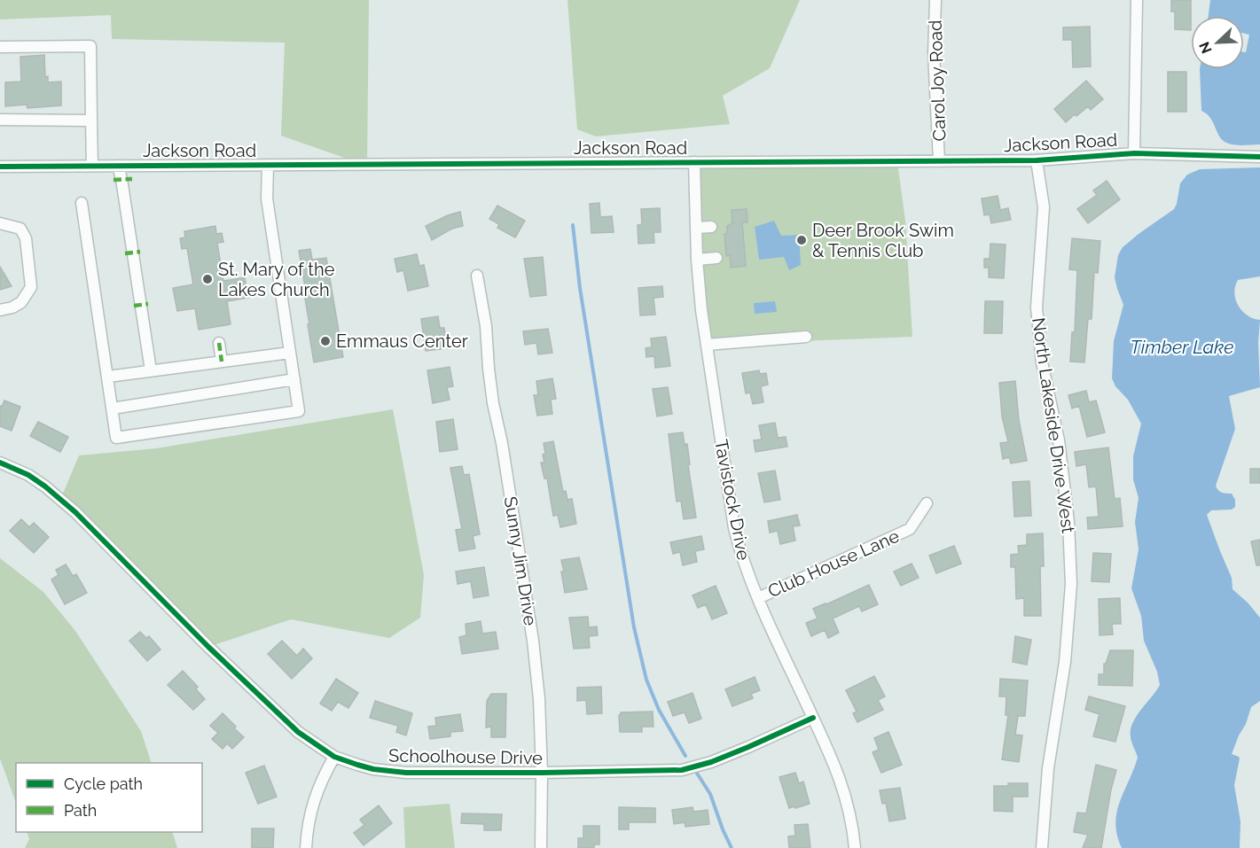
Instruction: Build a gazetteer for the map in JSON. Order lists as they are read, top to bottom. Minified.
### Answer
{"streets":{"street":["Carol Joy Road","Jackson Road","North Lakeside Drive West","Tavistock Drive","Sunny Jim Drive","Club House Lane","Schoolhouse Drive"]},"crossings":[["Carol Joy Road","Jackson Road"],["Jackson Road","North Lakeside Drive West"],["Jackson Road","Tavistock Drive"],["Tavistock Drive","Club House Lane"],["Tavistock Drive","Schoolhouse Drive"],["Sunny Jim Drive","Schoolhouse Drive"]],"water":["Timber Lake"],"places":["Deer Brook Swim & Tennis Club","St. Mary of the Lakes Church","Emmaus Center"],"legend":["Cycle path","Path"],"north":"bottom left"}
